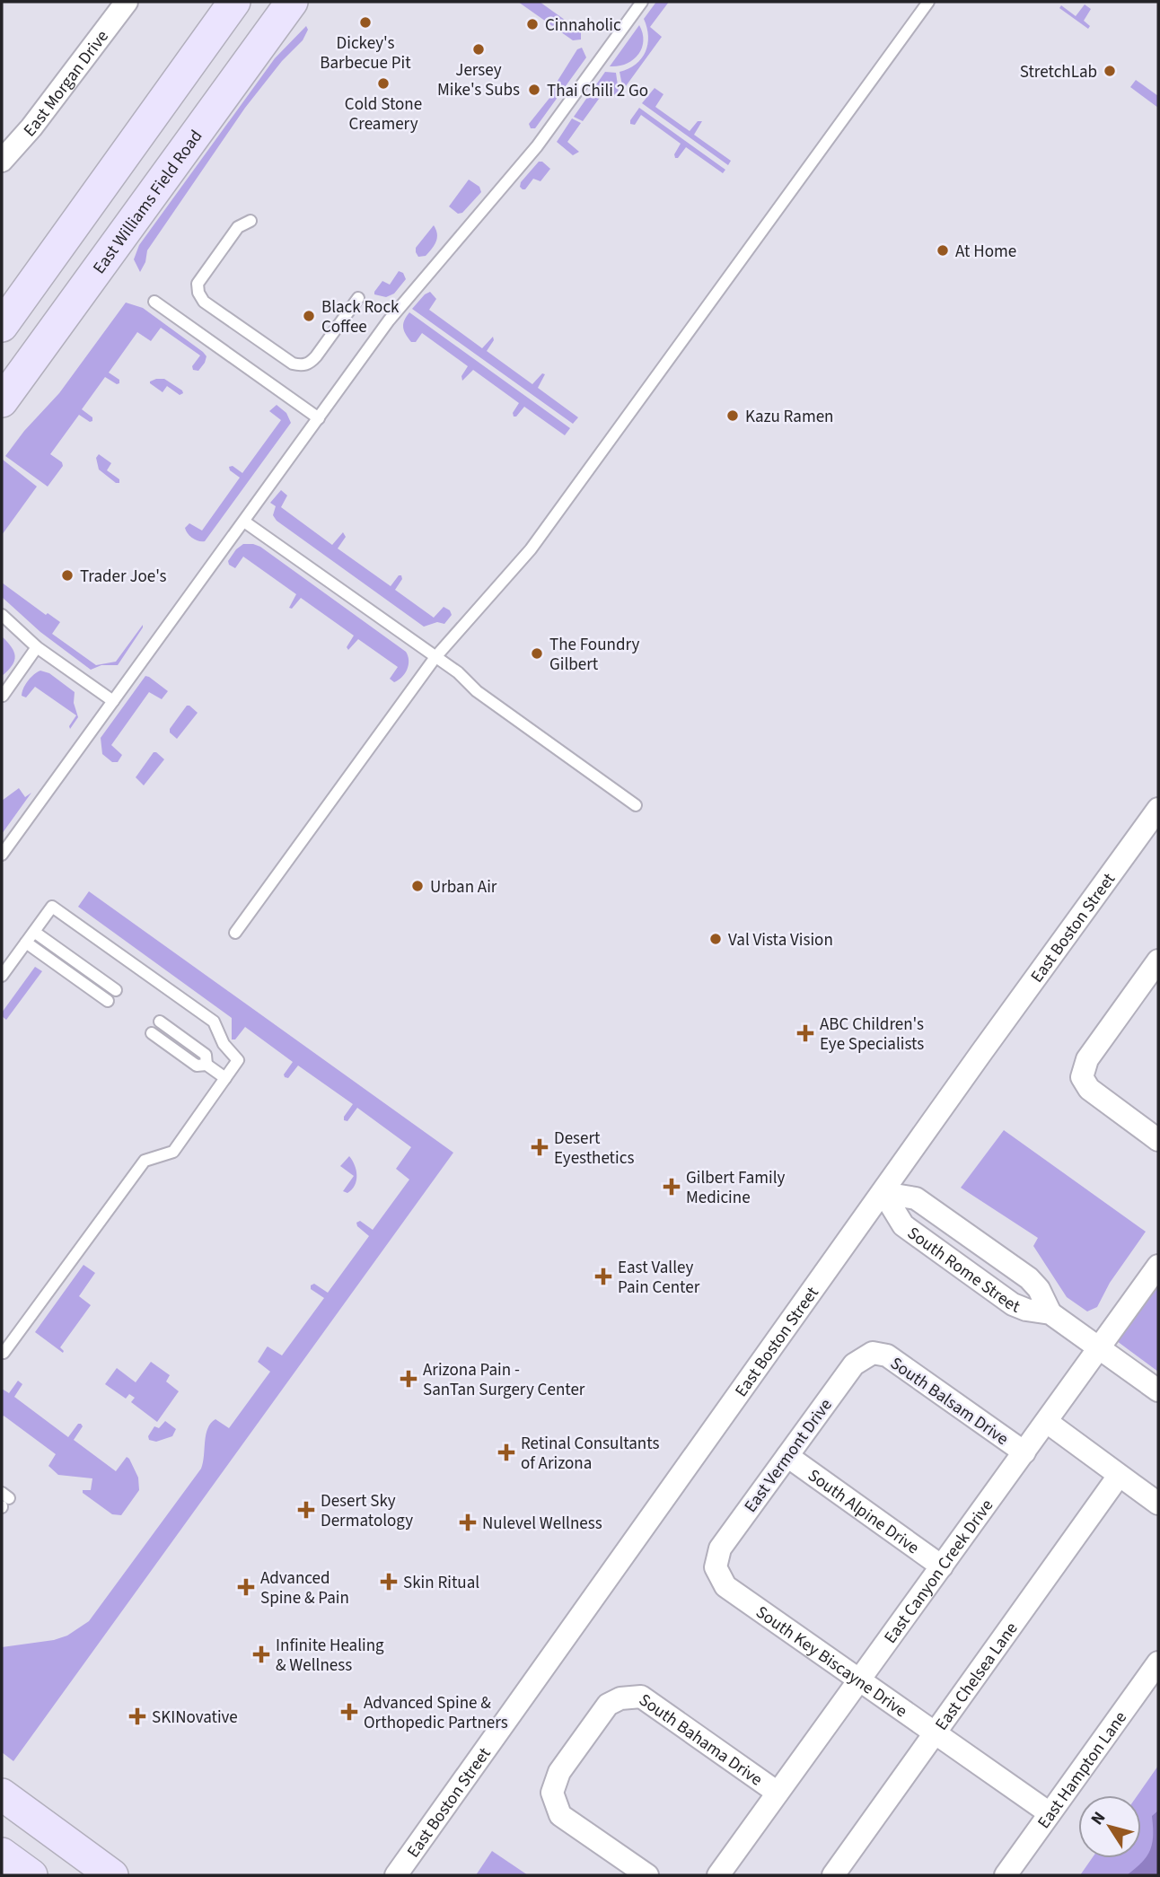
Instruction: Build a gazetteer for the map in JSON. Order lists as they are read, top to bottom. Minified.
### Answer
{"streets":{"main road":["East Williams Field Road"],"street":["East Morgan Drive","East Boston Street","South Rome Street","South Balsam Drive","East Vermont Drive","South Alpine Drive","East Canyon Creek Drive","South Key Biscayne Drive","East Chelsea Lane","South Bahama Drive","East Hampton Lane"]},"crossings":[["East Boston Street","South Rome Street"],["South Rome Street","East Canyon Creek Drive"],["South Balsam Drive","East Vermont Drive"],["South Balsam Drive","East Canyon Creek Drive"],["East Vermont Drive","South Alpine Drive"],["East Vermont Drive","South Key Biscayne Drive"],["South Alpine Drive","East Canyon Creek Drive"],["East Canyon Creek Drive","South Key Biscayne Drive"],["East Canyon Creek Drive","South Bahama Drive"],["South Key Biscayne Drive","East Chelsea Lane"],["South Key Biscayne Drive","East Hampton Lane"]],"places":{"other":["Dickey's Barbecue Pit","Cinnaholic","Jersey Mike's Subs","StretchLab","Cold Stone Creamery","Thai Chili 2 Go","At Home","Black Rock Coffee","Kazu Ramen","Trader Joe's","The Foundry Gilbert","Urban Air","Val Vista Vision"],"health":["ABC Children's Eye Specialists","Desert Eyesthetics","Gilbert Family Medicine","East Valley Pain Center","Arizona Pain - SanTan Surgery Center","Retinal Consultants of Arizona","Desert Sky Dermatology","Nulevel Wellness","Skin Ritual","Advanced Spine & Pain","Infinite Healing & Wellness","Advanced Spine & Orthopedic Partners","SKINovative"]},"north":"top left"}
